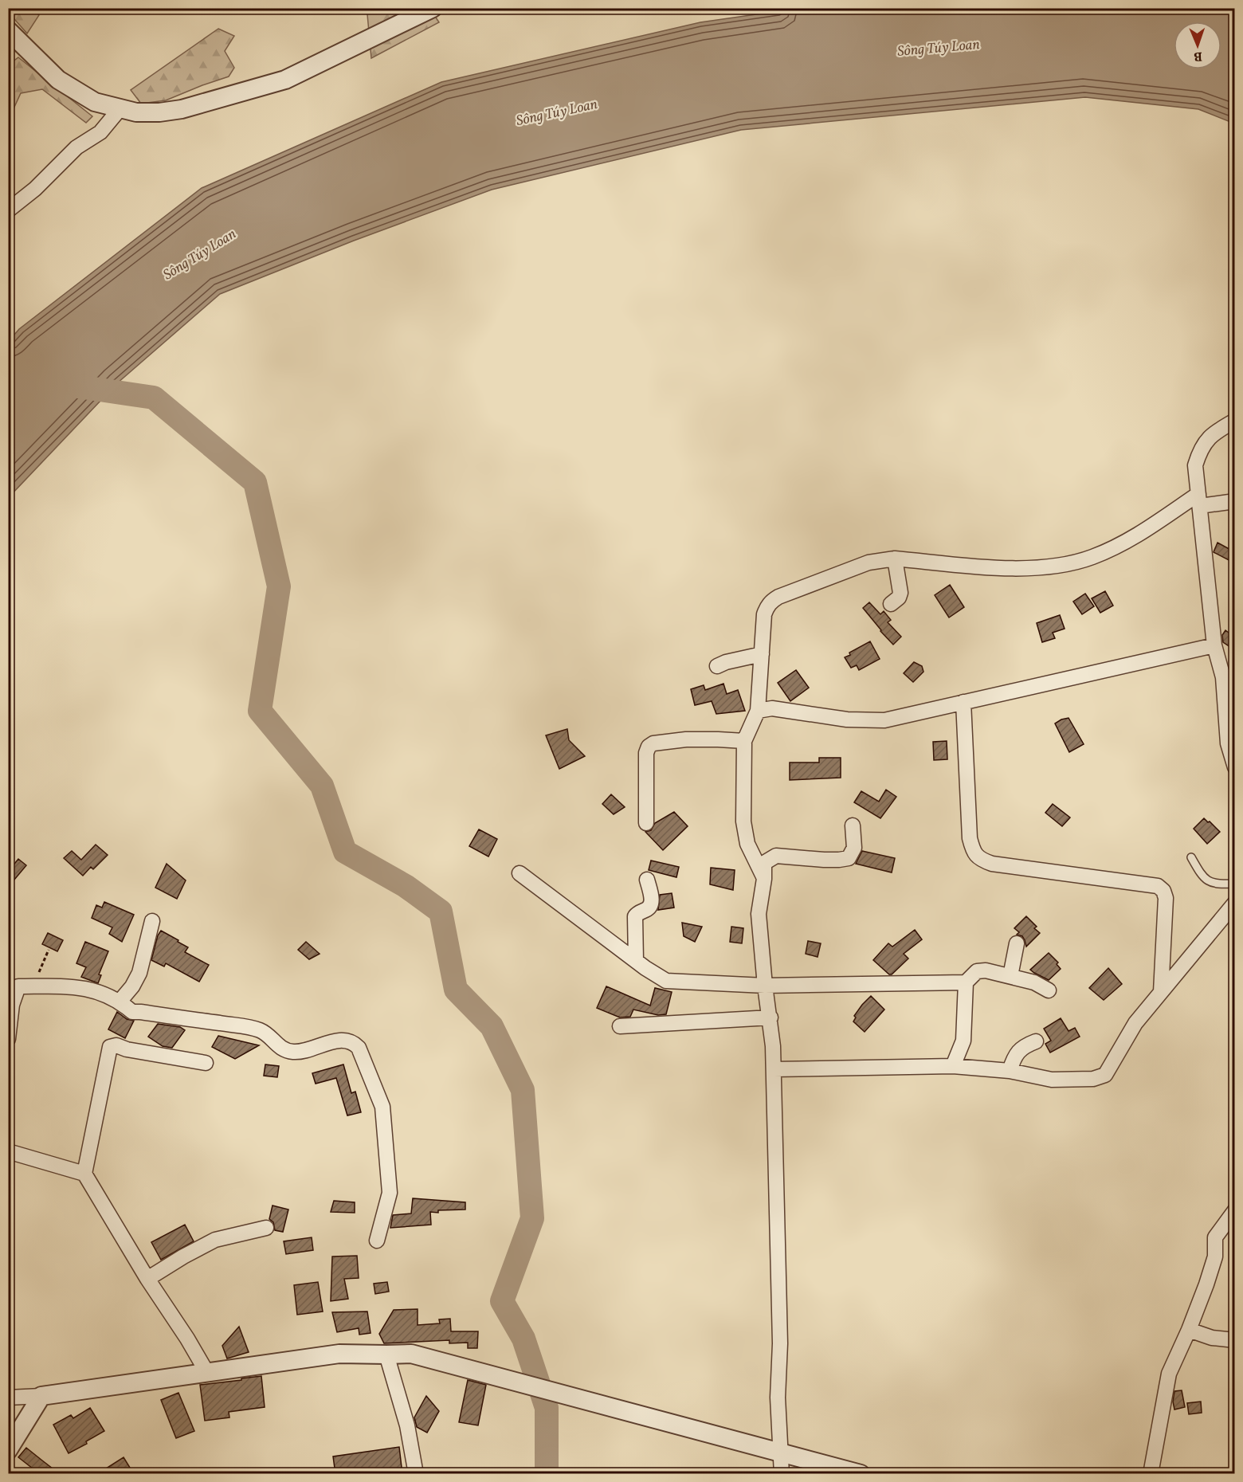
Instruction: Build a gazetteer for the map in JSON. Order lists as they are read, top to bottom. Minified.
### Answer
{"water":["Sông Túy Loan"],"north":"bottom"}
